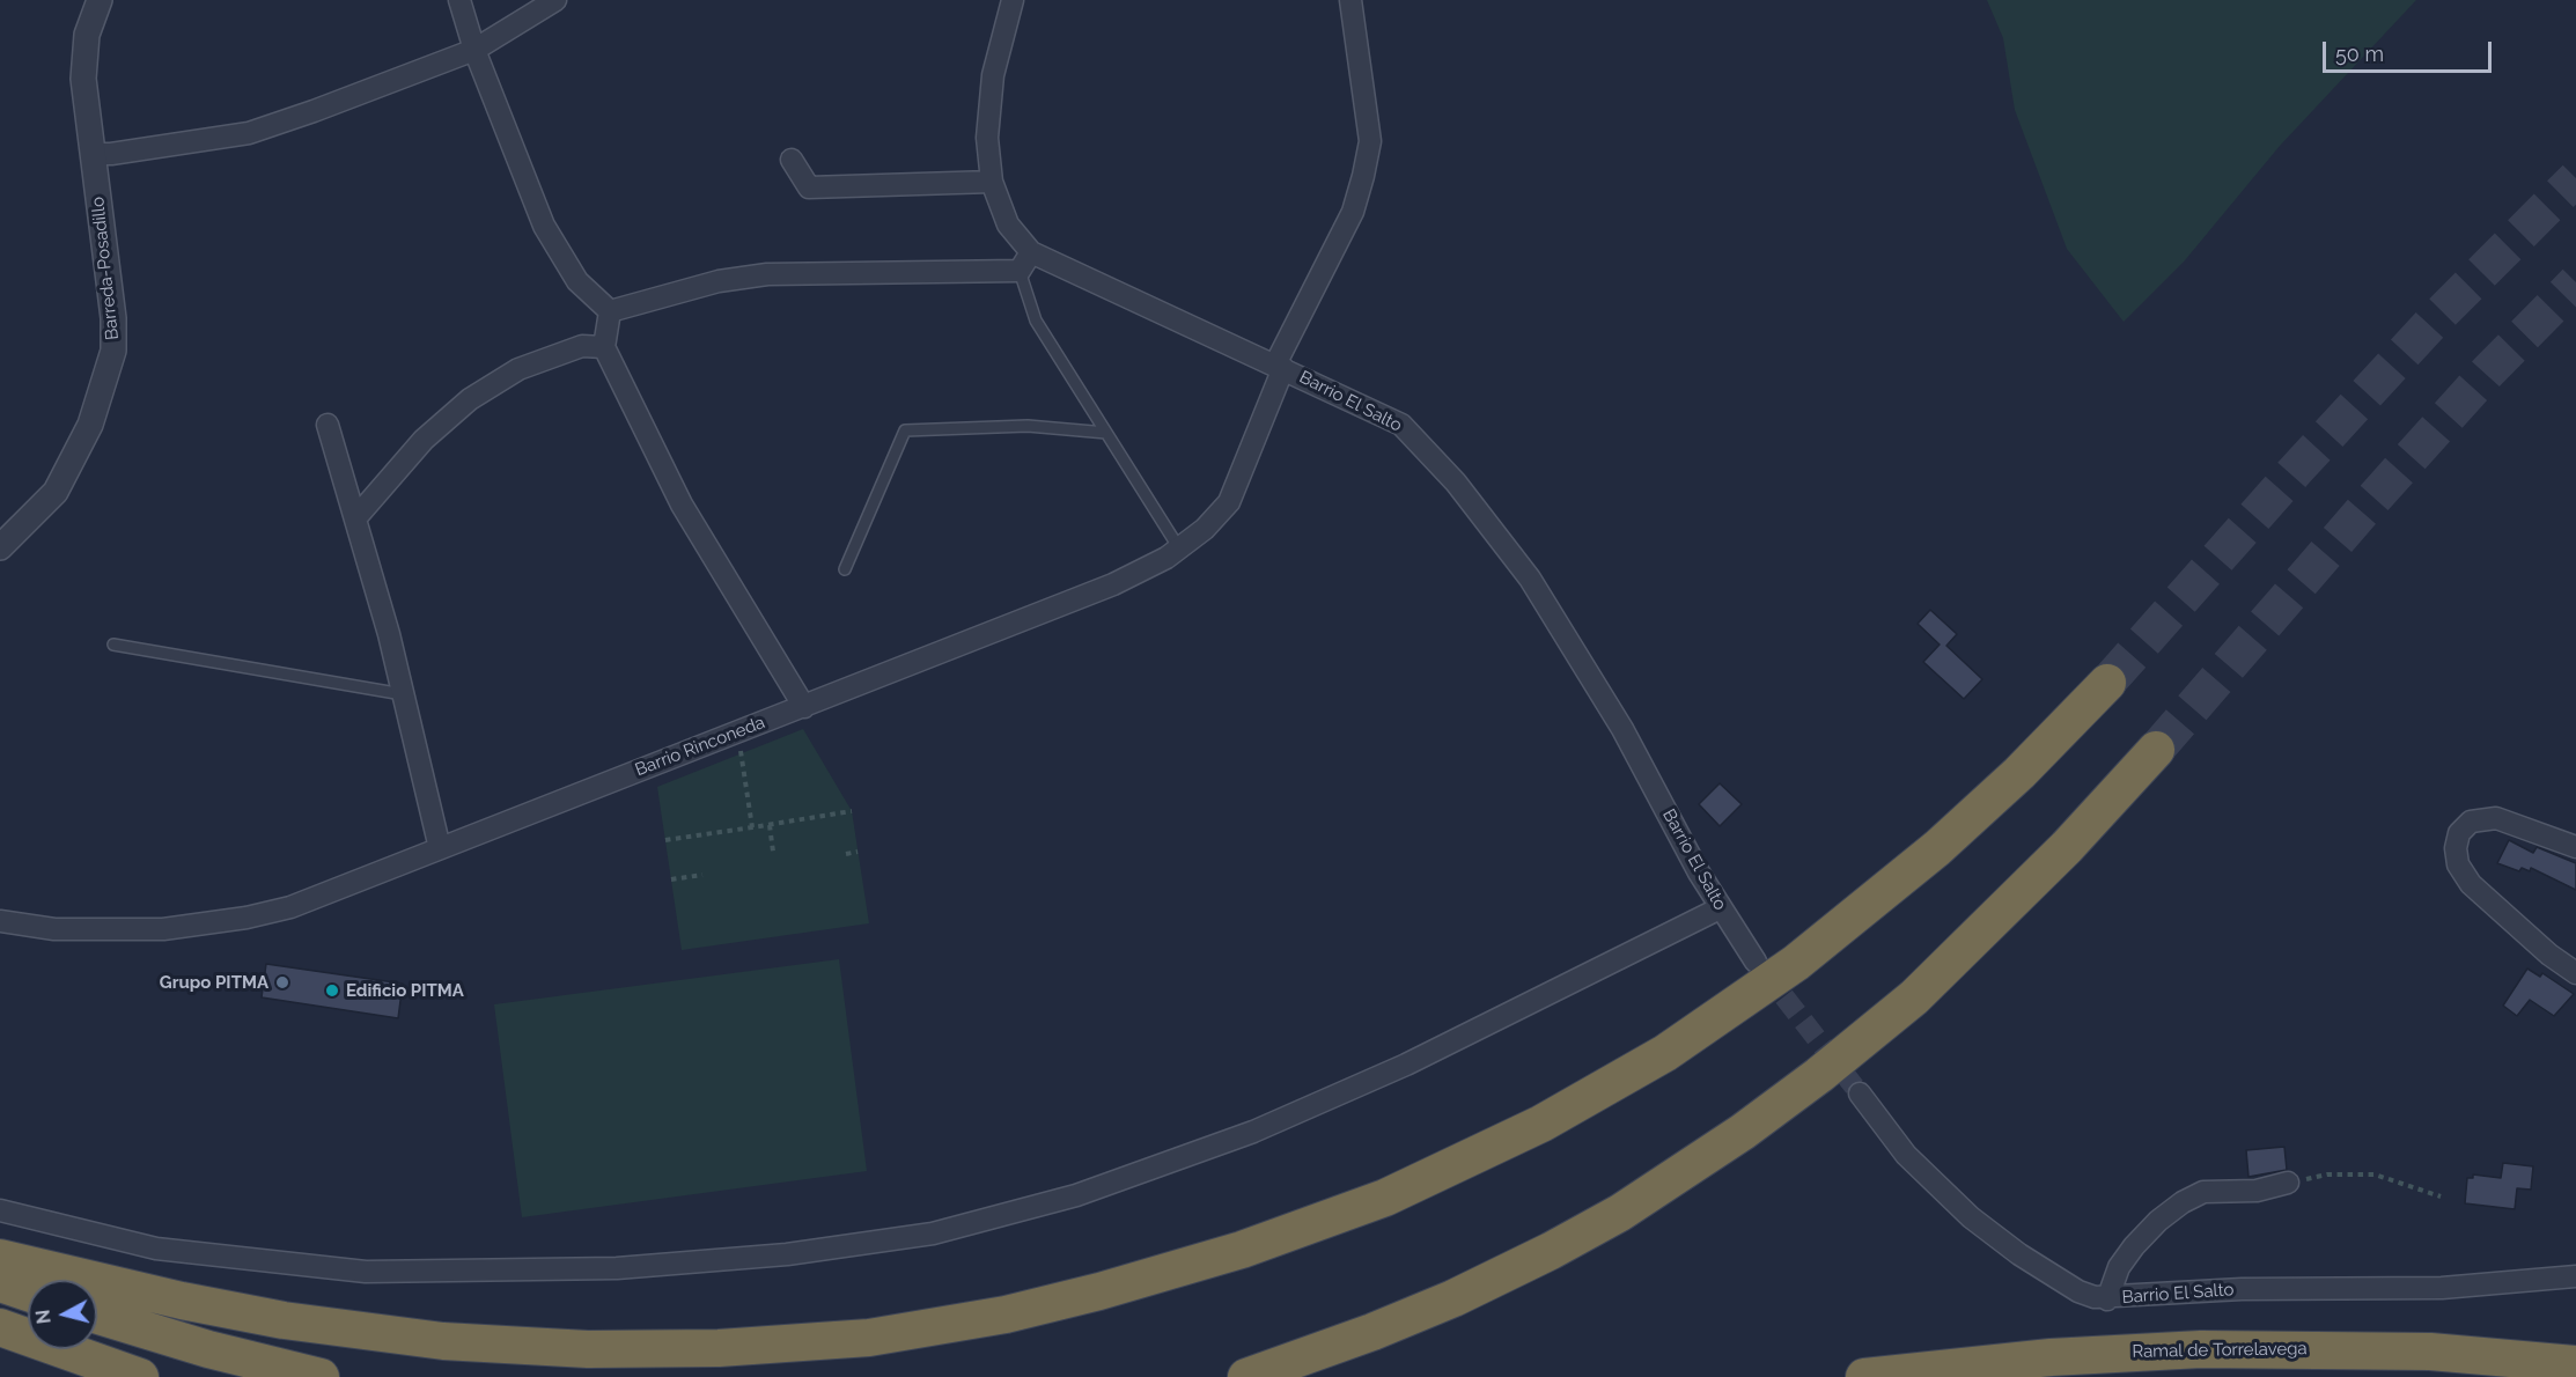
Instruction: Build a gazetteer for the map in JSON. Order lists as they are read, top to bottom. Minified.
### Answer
{"streets":{"highway":["Ramal de Torrelavega"],"street":["Barreda-Posadillo","Barrio El Salto","Barrio Rinconeda"]},"crossings":[["Barrio El Salto","Barrio Rinconeda"]],"places":["Grupo PITMA","Edificio PITMA"],"scale_bar":"50 m","north":"left"}
